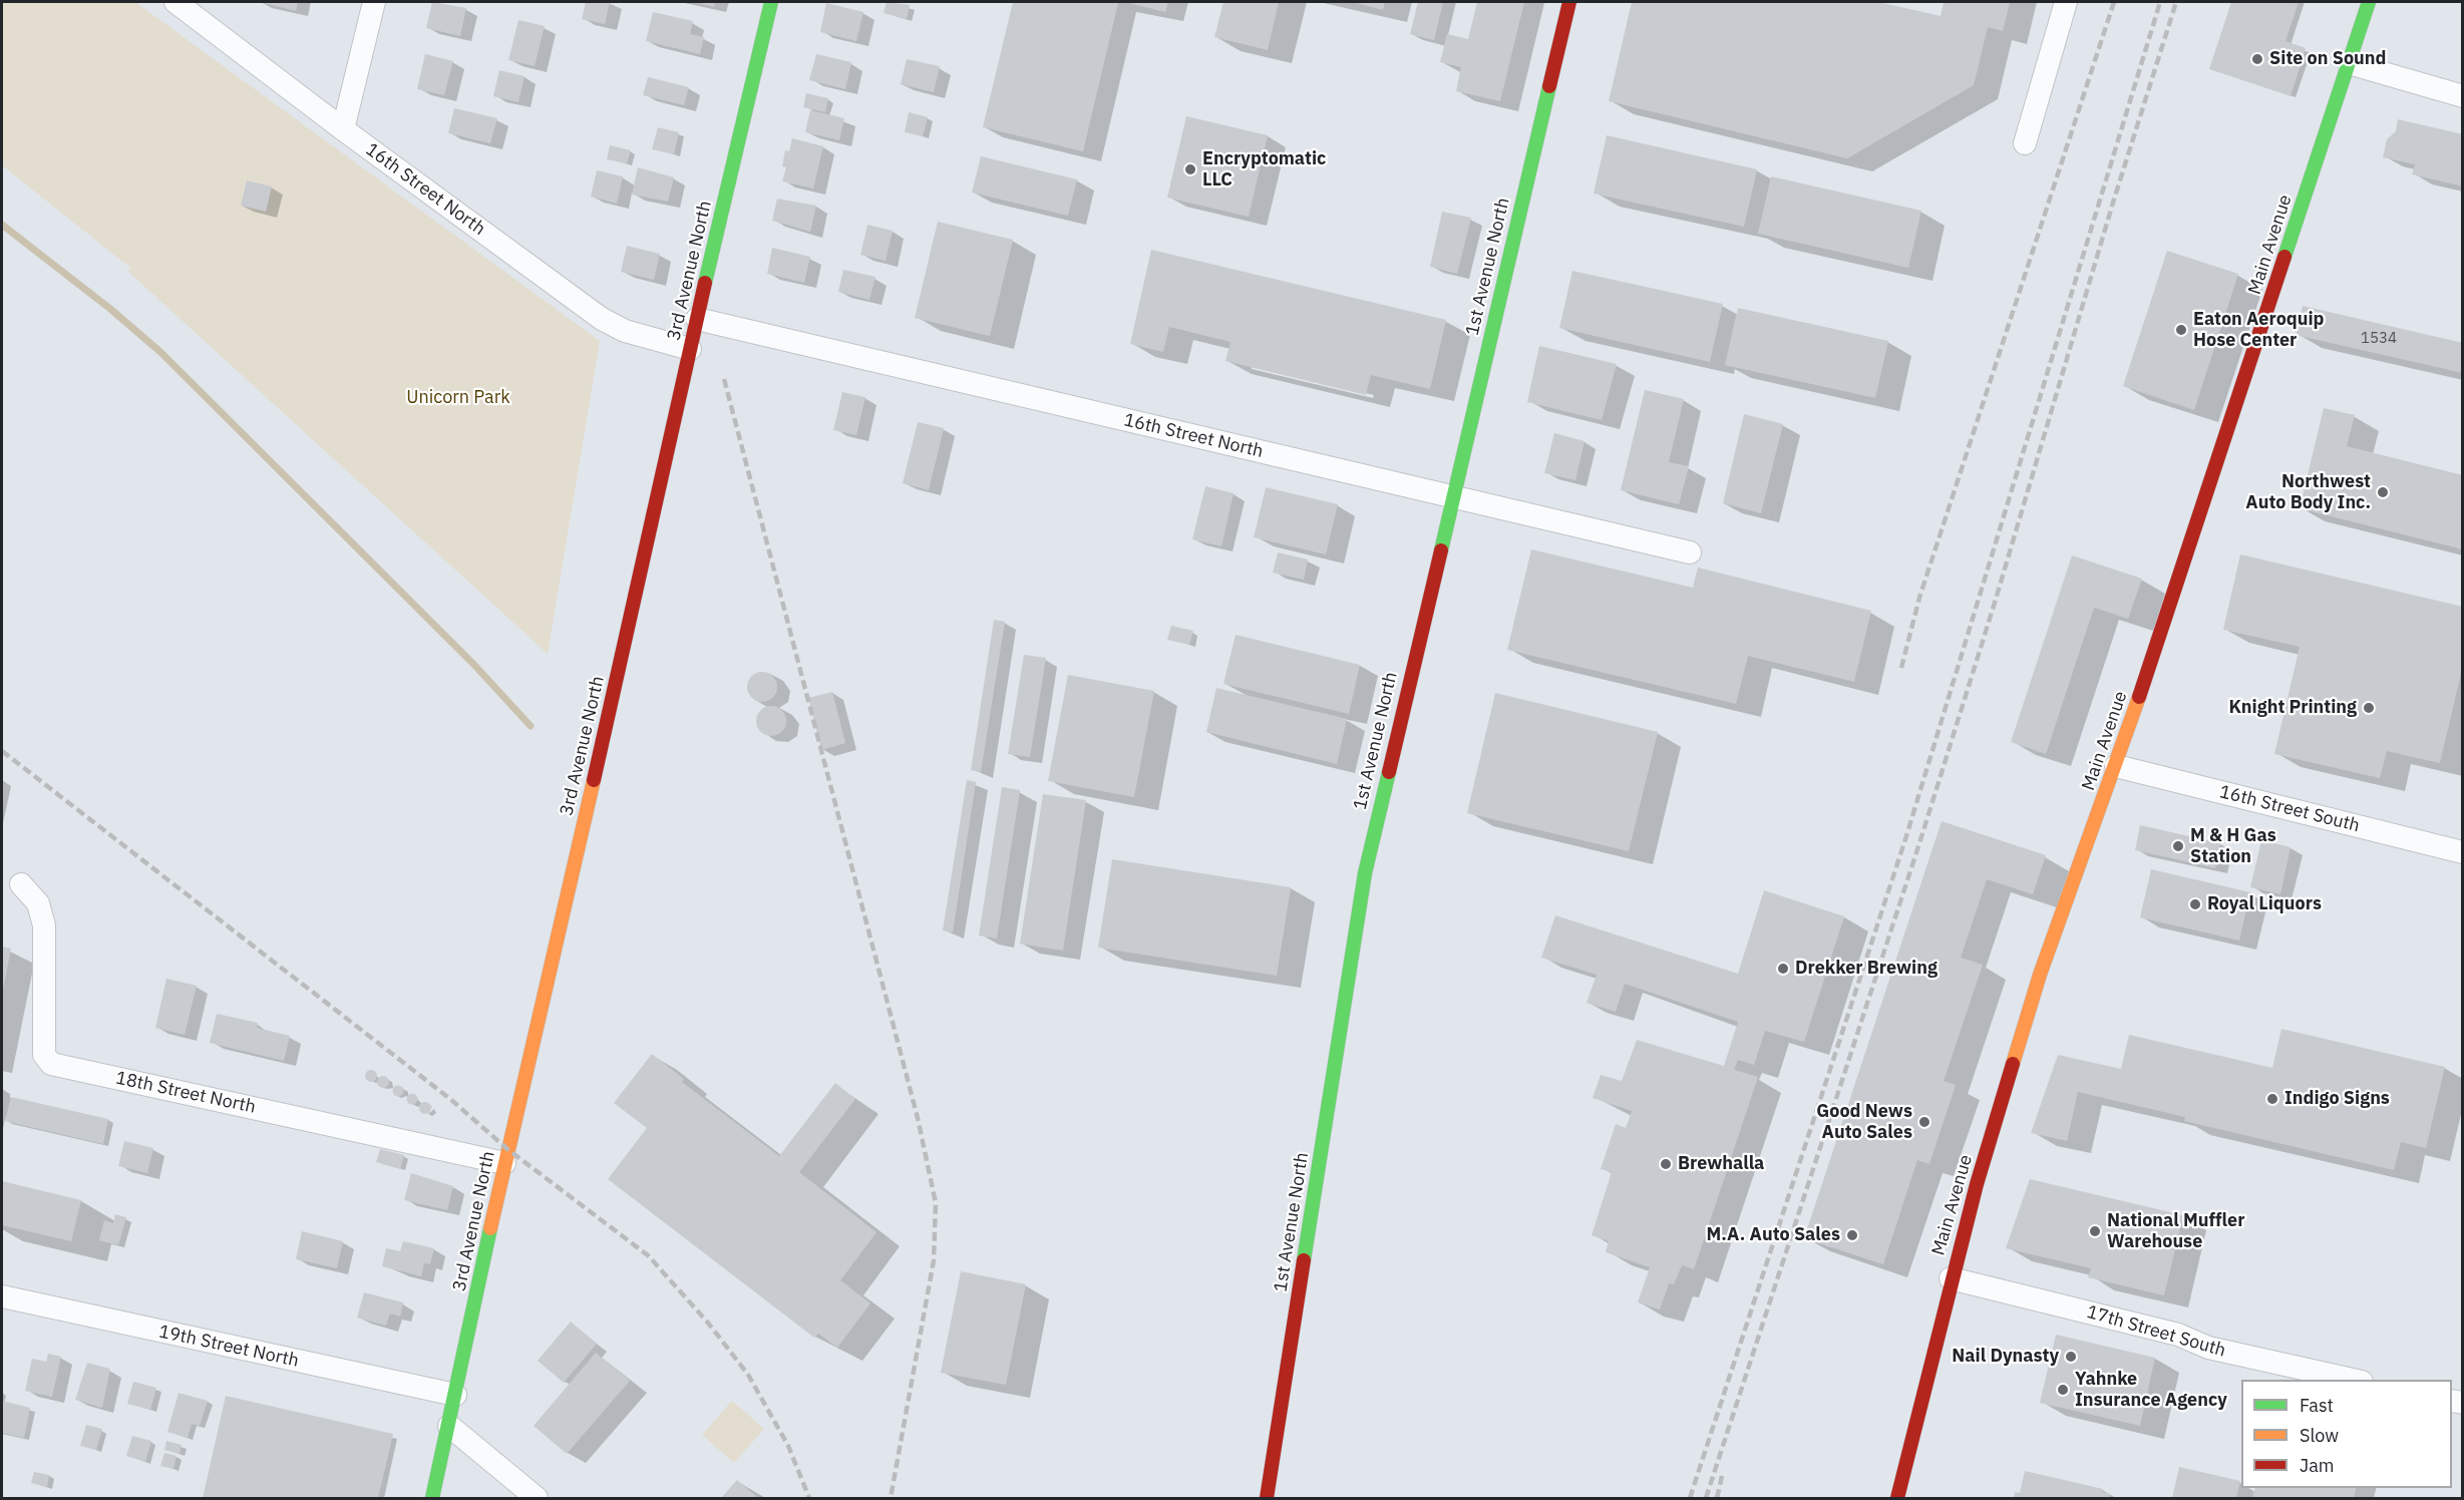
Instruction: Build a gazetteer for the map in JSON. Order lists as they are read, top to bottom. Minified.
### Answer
{"streets":{"street":["16th Street North","Main Avenue","1st Avenue North","3rd Avenue North","16th Street South","18th Street North","17th Street South","19th Street North"]},"crossings":[["16th Street North","1st Avenue North"],["16th Street North","3rd Avenue North"],["Main Avenue","16th Street South"],["Main Avenue","17th Street South"],["3rd Avenue North","18th Street North"],["3rd Avenue North","19th Street North"]],"parks":["Unicorn Park"],"places":["Site on Sound","Encryptomatic LLC","Eaton Aeroquip Hose Center","Northwest Auto Body Inc.","Knight Printing","M & H Gas Station","Royal Liquors","Drekker Brewing","Indigo Signs","Good News Auto Sales","Brewhalla","National Muffler Warehouse","M.A. Auto Sales","Nail Dynasty","Yahnke Insurance Agency"],"house_numbers":["1534"],"legend":["Fast","Slow","Jam"]}
